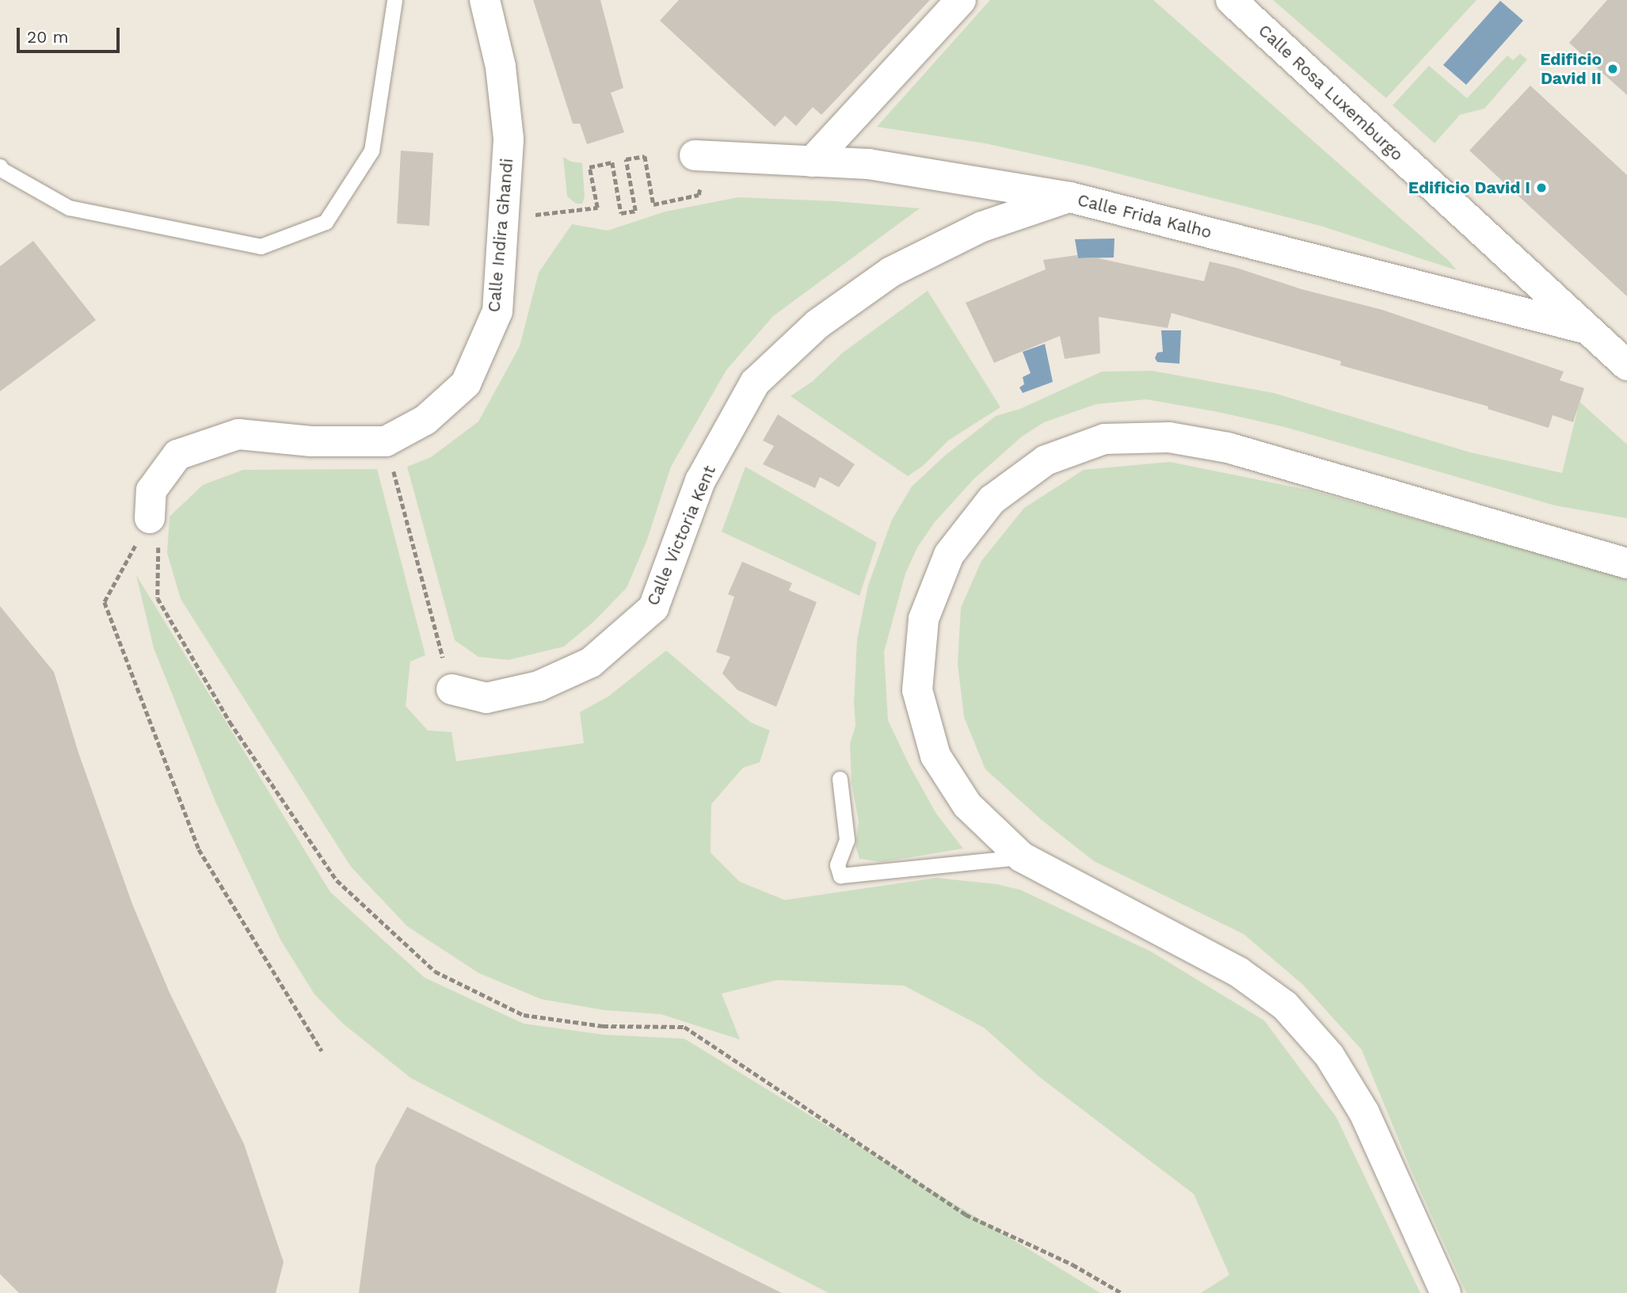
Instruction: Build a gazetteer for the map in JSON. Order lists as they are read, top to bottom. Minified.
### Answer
{"streets":{"street":["Calle Rosa Luxemburgo","Calle Frida Kalho","Calle Indira Ghandi","Calle Victoria Kent"]},"crossings":[["Calle Rosa Luxemburgo","Calle Frida Kalho"],["Calle Frida Kalho","Calle Victoria Kent"]],"places":["Edificio David II","Edificio David I"],"scale_bar":"20 m"}
